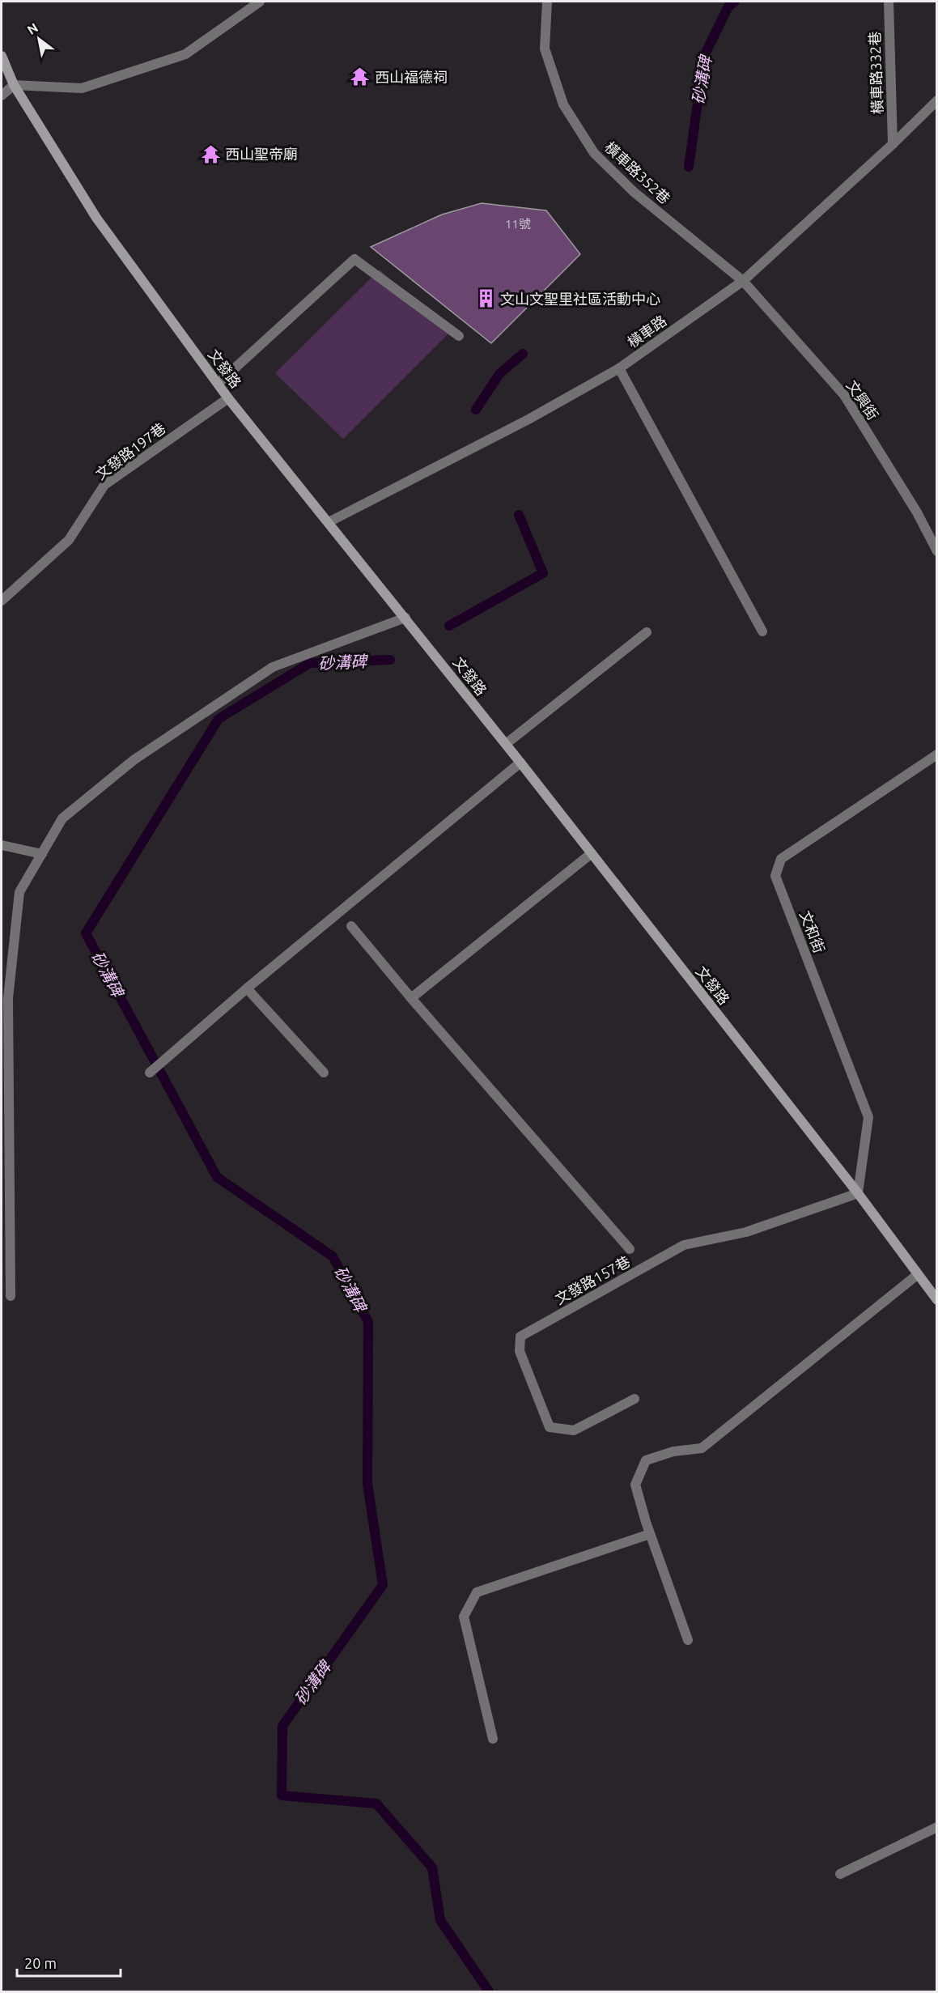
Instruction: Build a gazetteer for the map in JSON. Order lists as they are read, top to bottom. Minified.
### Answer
{"streets":{"street":["橫車路332巷","橫車路352巷","橫車路","文發路","文興街","文發路197巷","文和街","文發路157巷"]},"crossings":[["橫車路332巷","橫車路"],["橫車路352巷","橫車路"],["橫車路352巷","文興街"],["橫車路","文發路"],["橫車路","文興街"],["文發路","文發路197巷"],["文發路","文和街"],["文發路","文發路157巷"],["文和街","文發路157巷"]],"water":["砂溝碑"],"places":{"temple":["西山福德祠","西山聖帝廟"],"building":["文山文聖里社區活動中心"]},"house_numbers":["11號"],"scale_bar":"20 m","north":"top left"}
